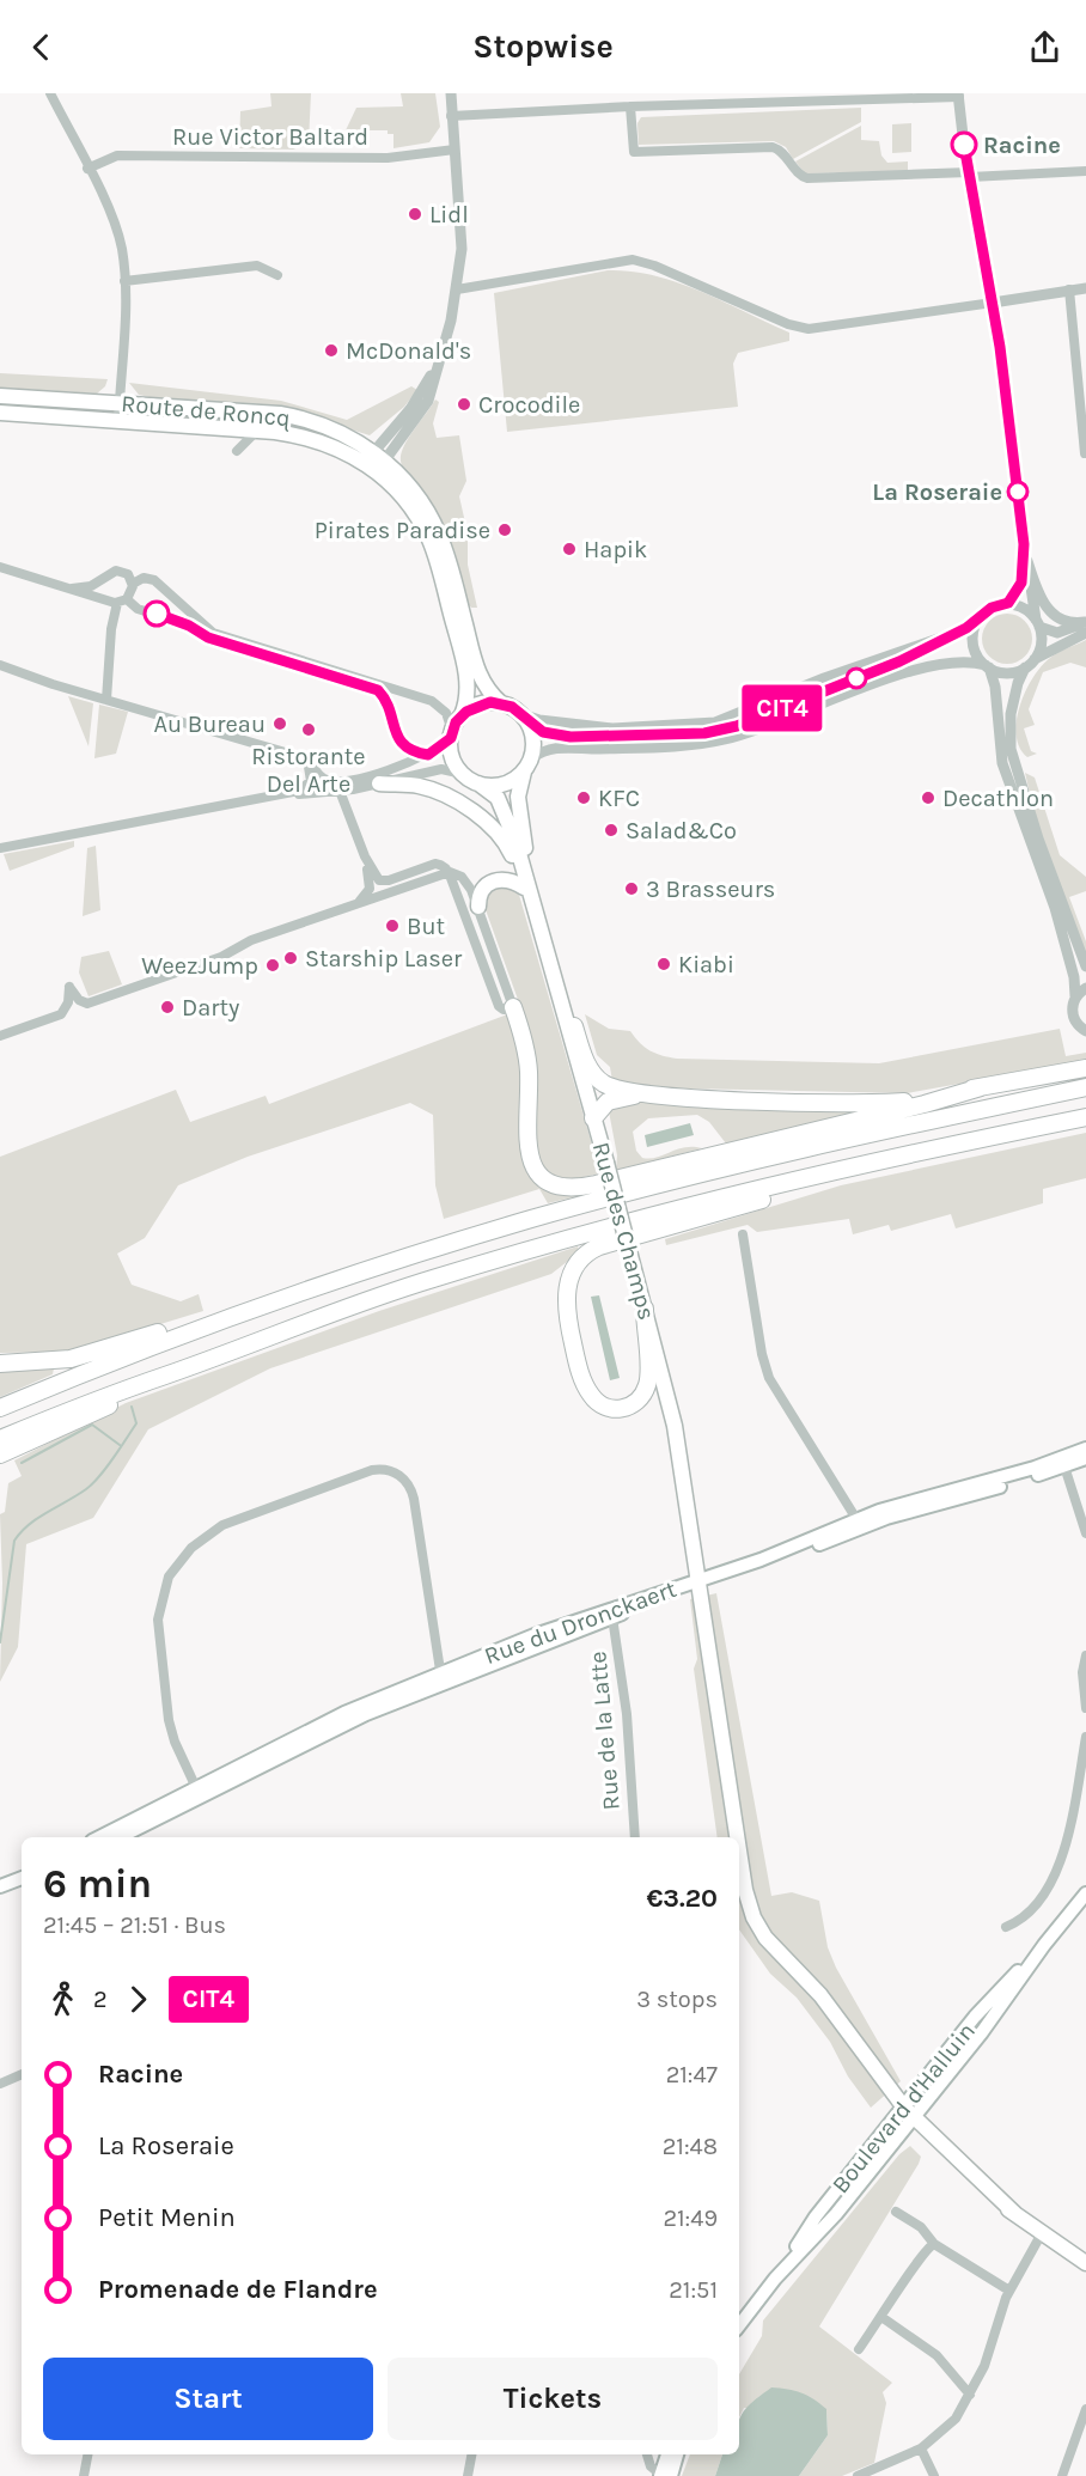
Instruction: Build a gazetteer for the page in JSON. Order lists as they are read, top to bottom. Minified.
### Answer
{"streets":{"main road":["Route de Roncq","Rue des Champs","Rue du Dronckaert","Boulevard d'Halluin"],"street":["Rue Victor Baltard","Rue de la Latte"]},"crossings":[["Route de Roncq","Rue des Champs"],["Rue des Champs","Rue du Dronckaert"],["Rue des Champs","Boulevard d'Halluin"],["Rue du Dronckaert","Rue de la Latte"]],"places":["Racine","Lidl","McDonald's","Crocodile","La Roseraie","Pirates Paradise","Hapik","Au Bureau","Ristorante Del Arte","KFC","Decathlon","Salad&Co","3 Brasseurs","But","Starship Laser","Kiabi","WeezJump","Darty"],"lines":["bus line CIT4"],"page":{"header":"Stopwise","on_map":"CIT4","heading":["6 min","21:45 – 21:51 · Bus","€3.20"],"legs":["2","CIT4","3 stops"],"list":[{"name":"Racine","value":"21:47"},{"name":"La Roseraie","value":"21:48"},{"name":"Petit Menin","value":"21:49"},{"name":"Promenade de Flandre","value":"21:51"}],"buttons":["Start","Tickets"]}}
